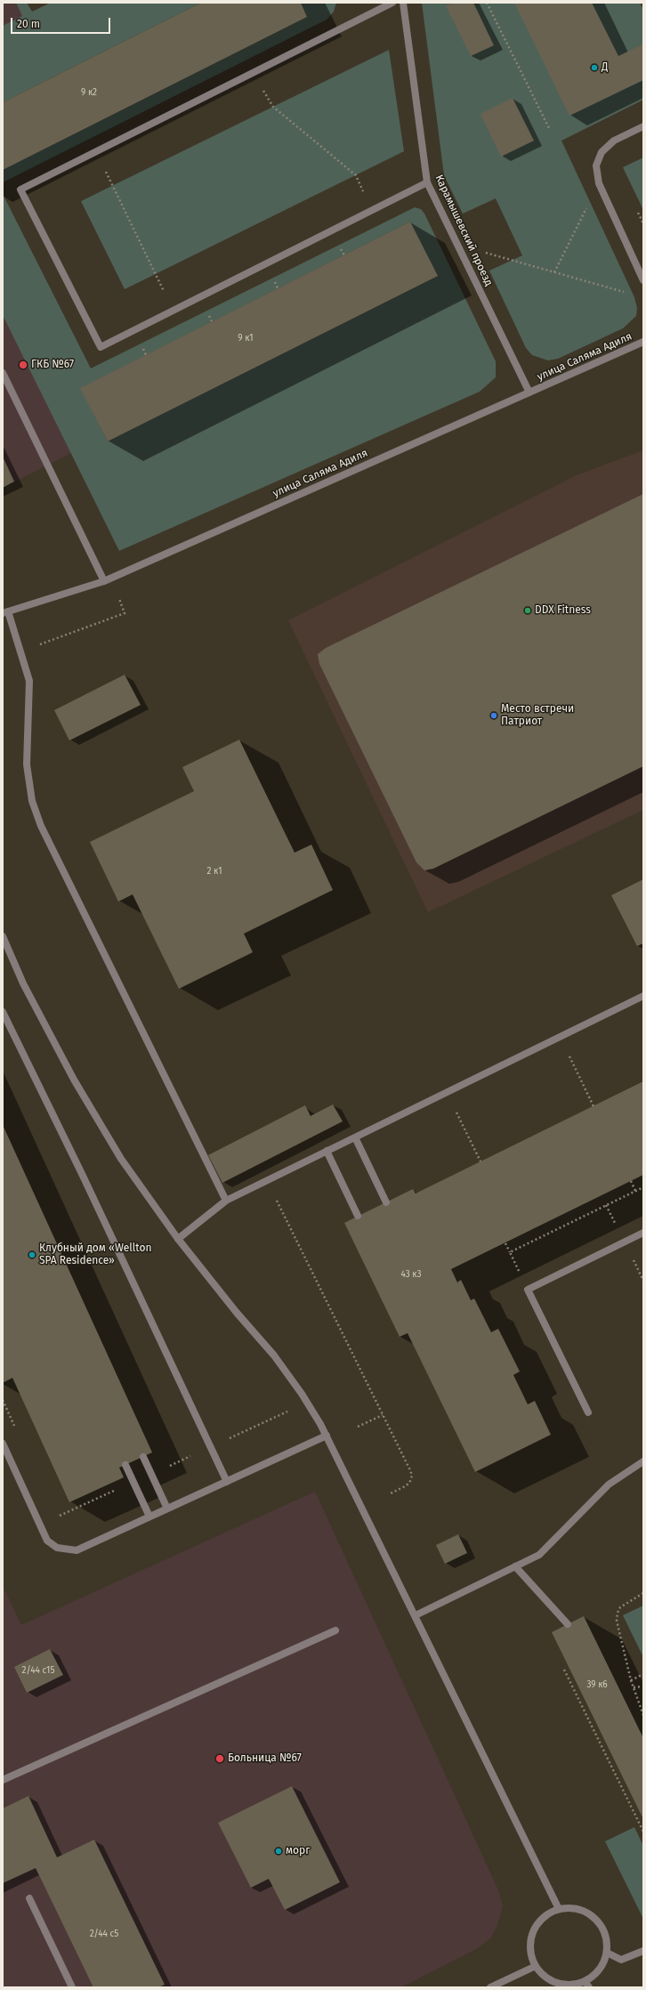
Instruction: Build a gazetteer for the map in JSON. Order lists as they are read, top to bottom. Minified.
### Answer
{"streets":{"street":["Карамышевский проезд","улица Саляма Адиля"]},"crossings":[["Карамышевский проезд","улица Саляма Адиля"]],"places":["Д","ГКБ №67","DDX Fitness","Место встречи Патриот","Клубный дом «Wellton SPA Residence»","Больница №67","морг"],"house_numbers":["9 к2","9 к1","2 к1","43 к3","2/44 с15","39 к6","2/44 с5"],"scale_bar":"20 m"}
